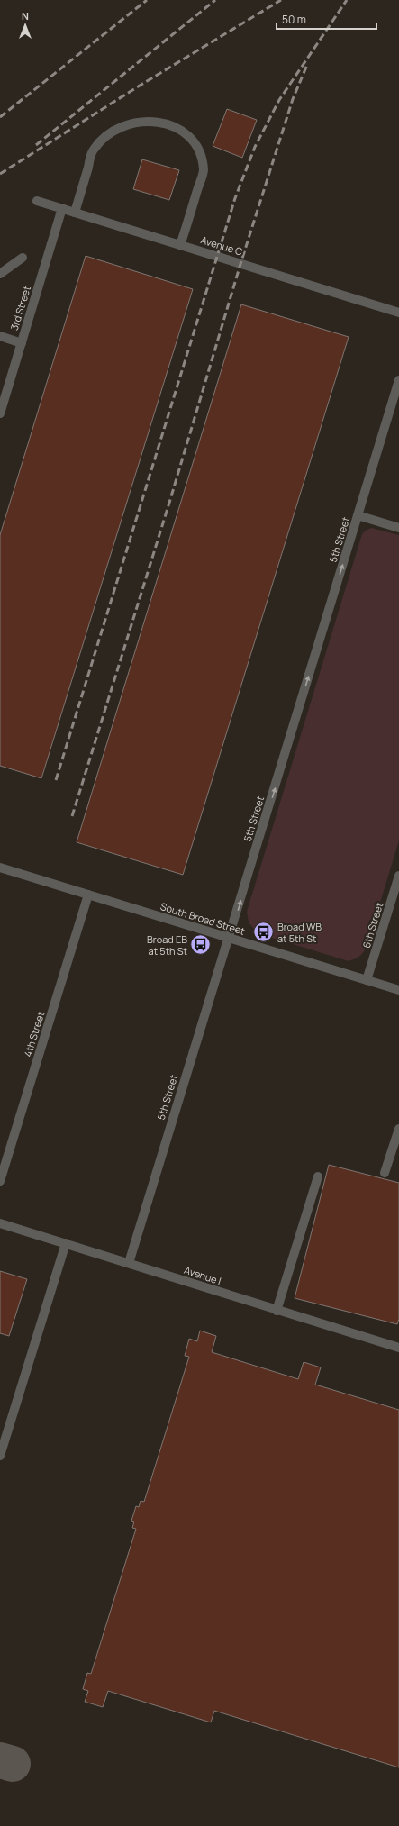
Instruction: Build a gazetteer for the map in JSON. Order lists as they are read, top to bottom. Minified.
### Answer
{"streets":{"street":["Avenue C","3rd Street","5th Street","South Broad Street","6th Street","4th Street","Avenue I"]},"crossings":[["Avenue C","3rd Street"],["5th Street","South Broad Street"],["5th Street","Avenue I"],["South Broad Street","6th Street"],["South Broad Street","4th Street"]],"one_way":["5th Street"],"places":{"bus stop":["Broad WB at 5th St","Broad EB at 5th St"]},"scale_bar":"50 m","north":"top"}
